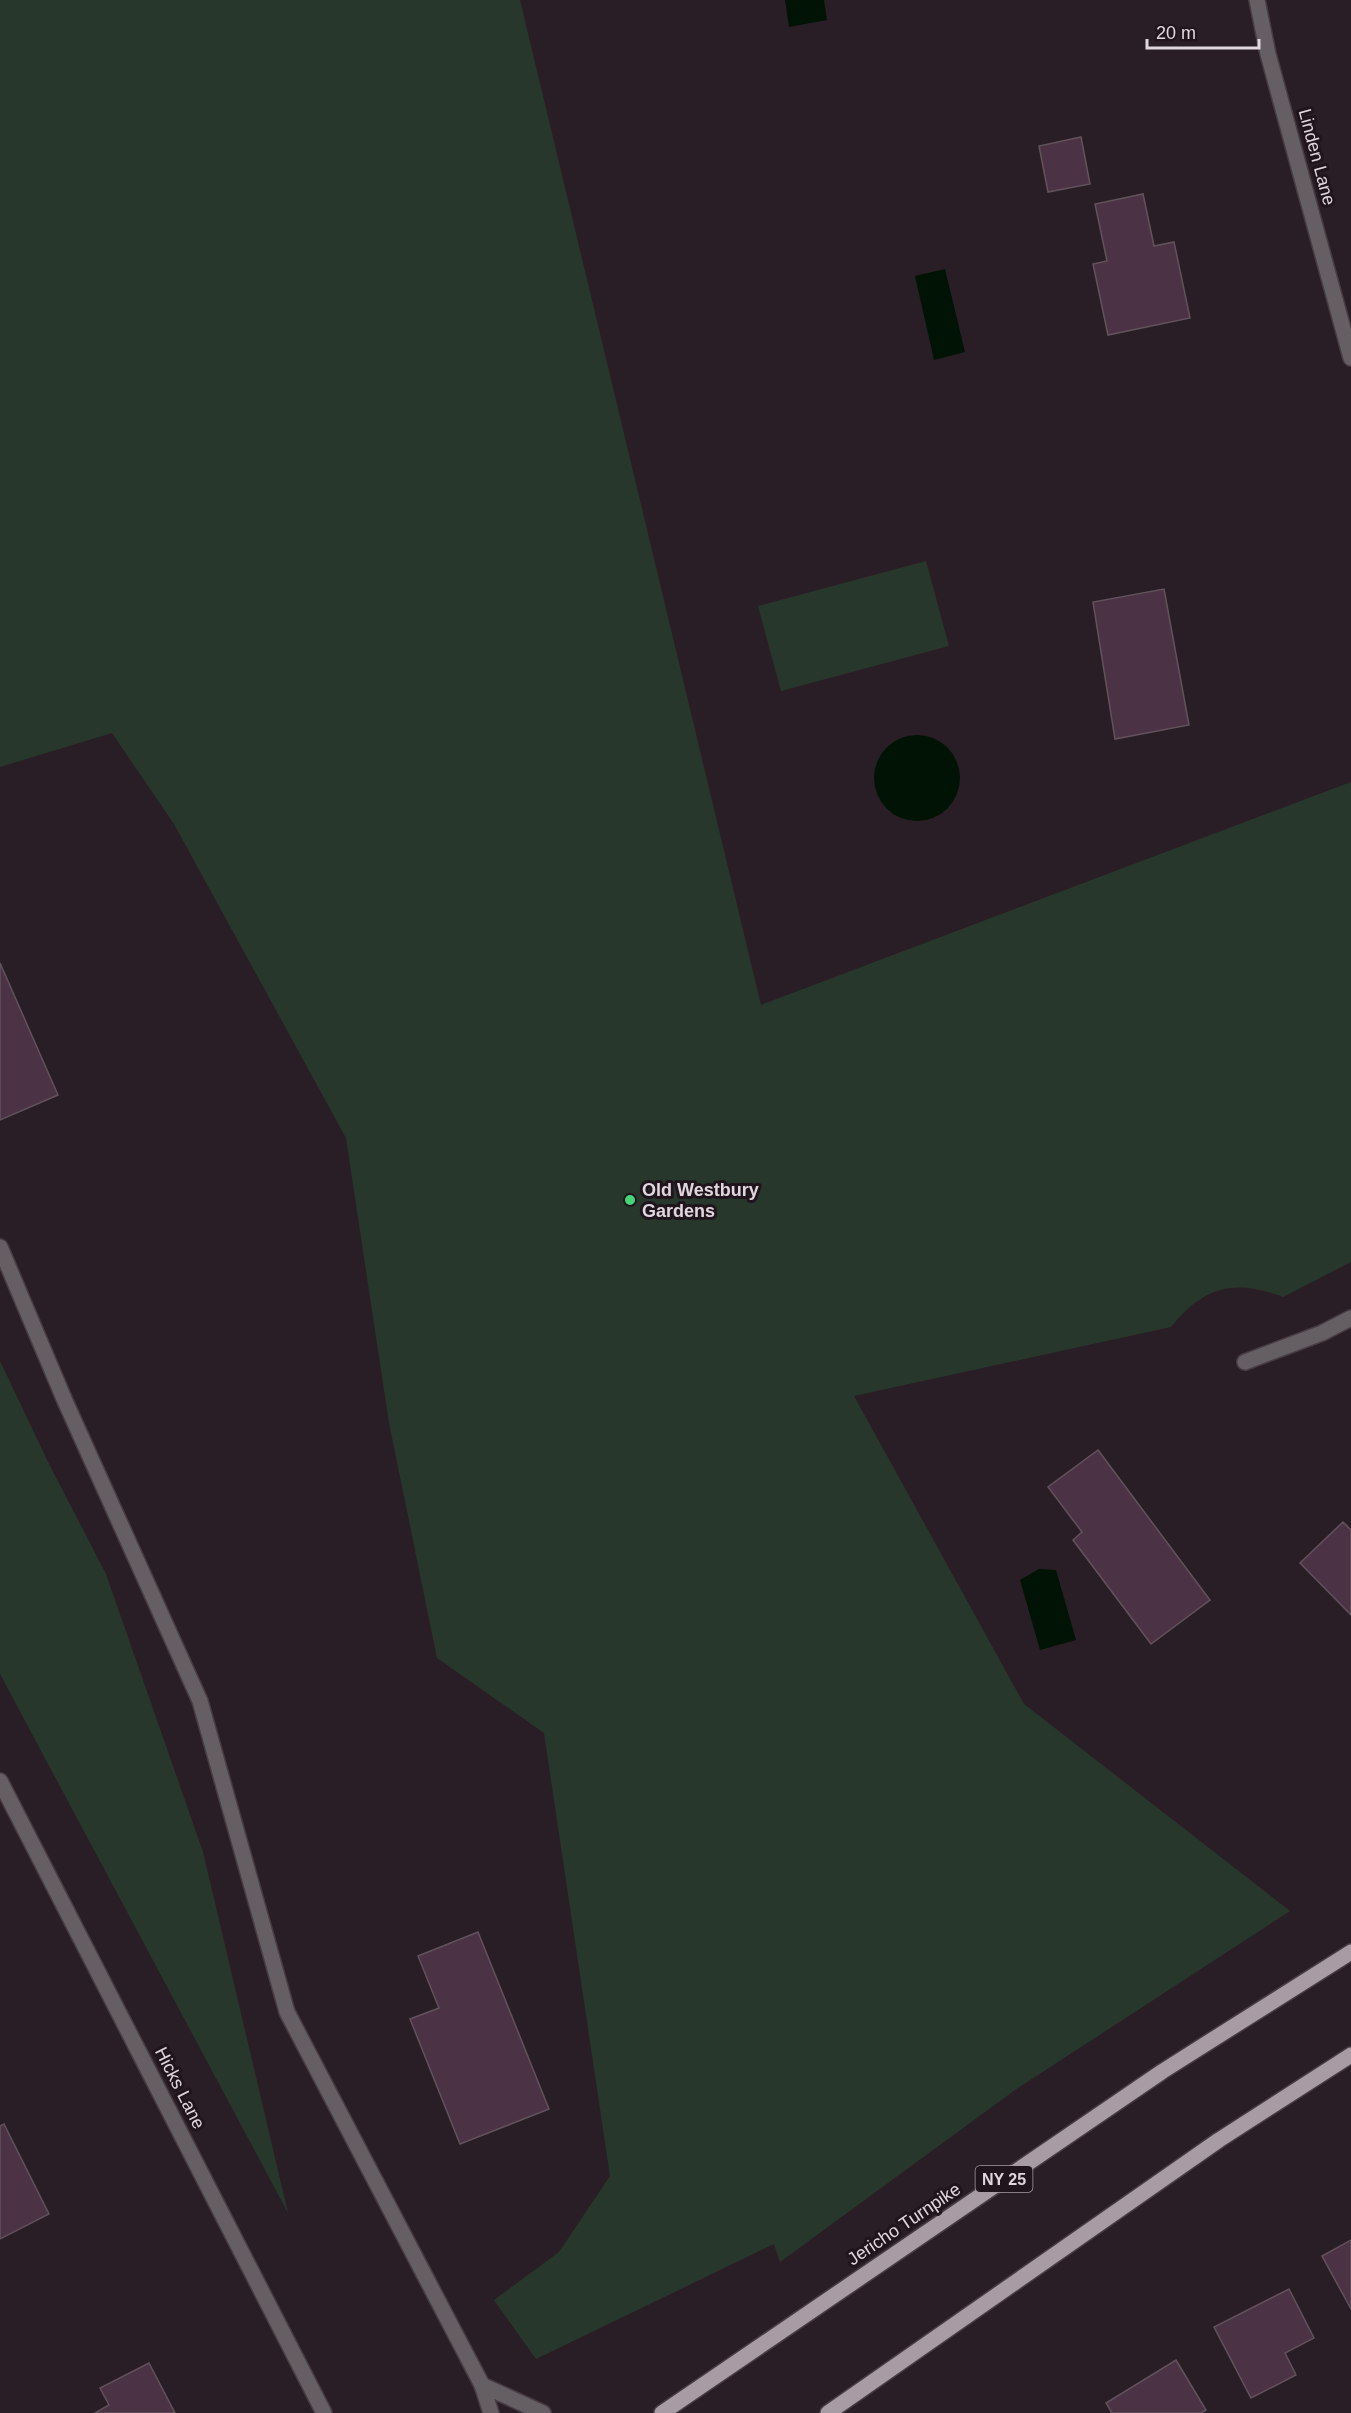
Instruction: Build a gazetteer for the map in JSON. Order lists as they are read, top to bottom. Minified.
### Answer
{"streets":{"main road":["NY 25","Jericho Turnpike"],"street":["Linden Lane","Hicks Lane"]},"places":["Old Westbury Gardens"],"scale_bar":"20 m"}
